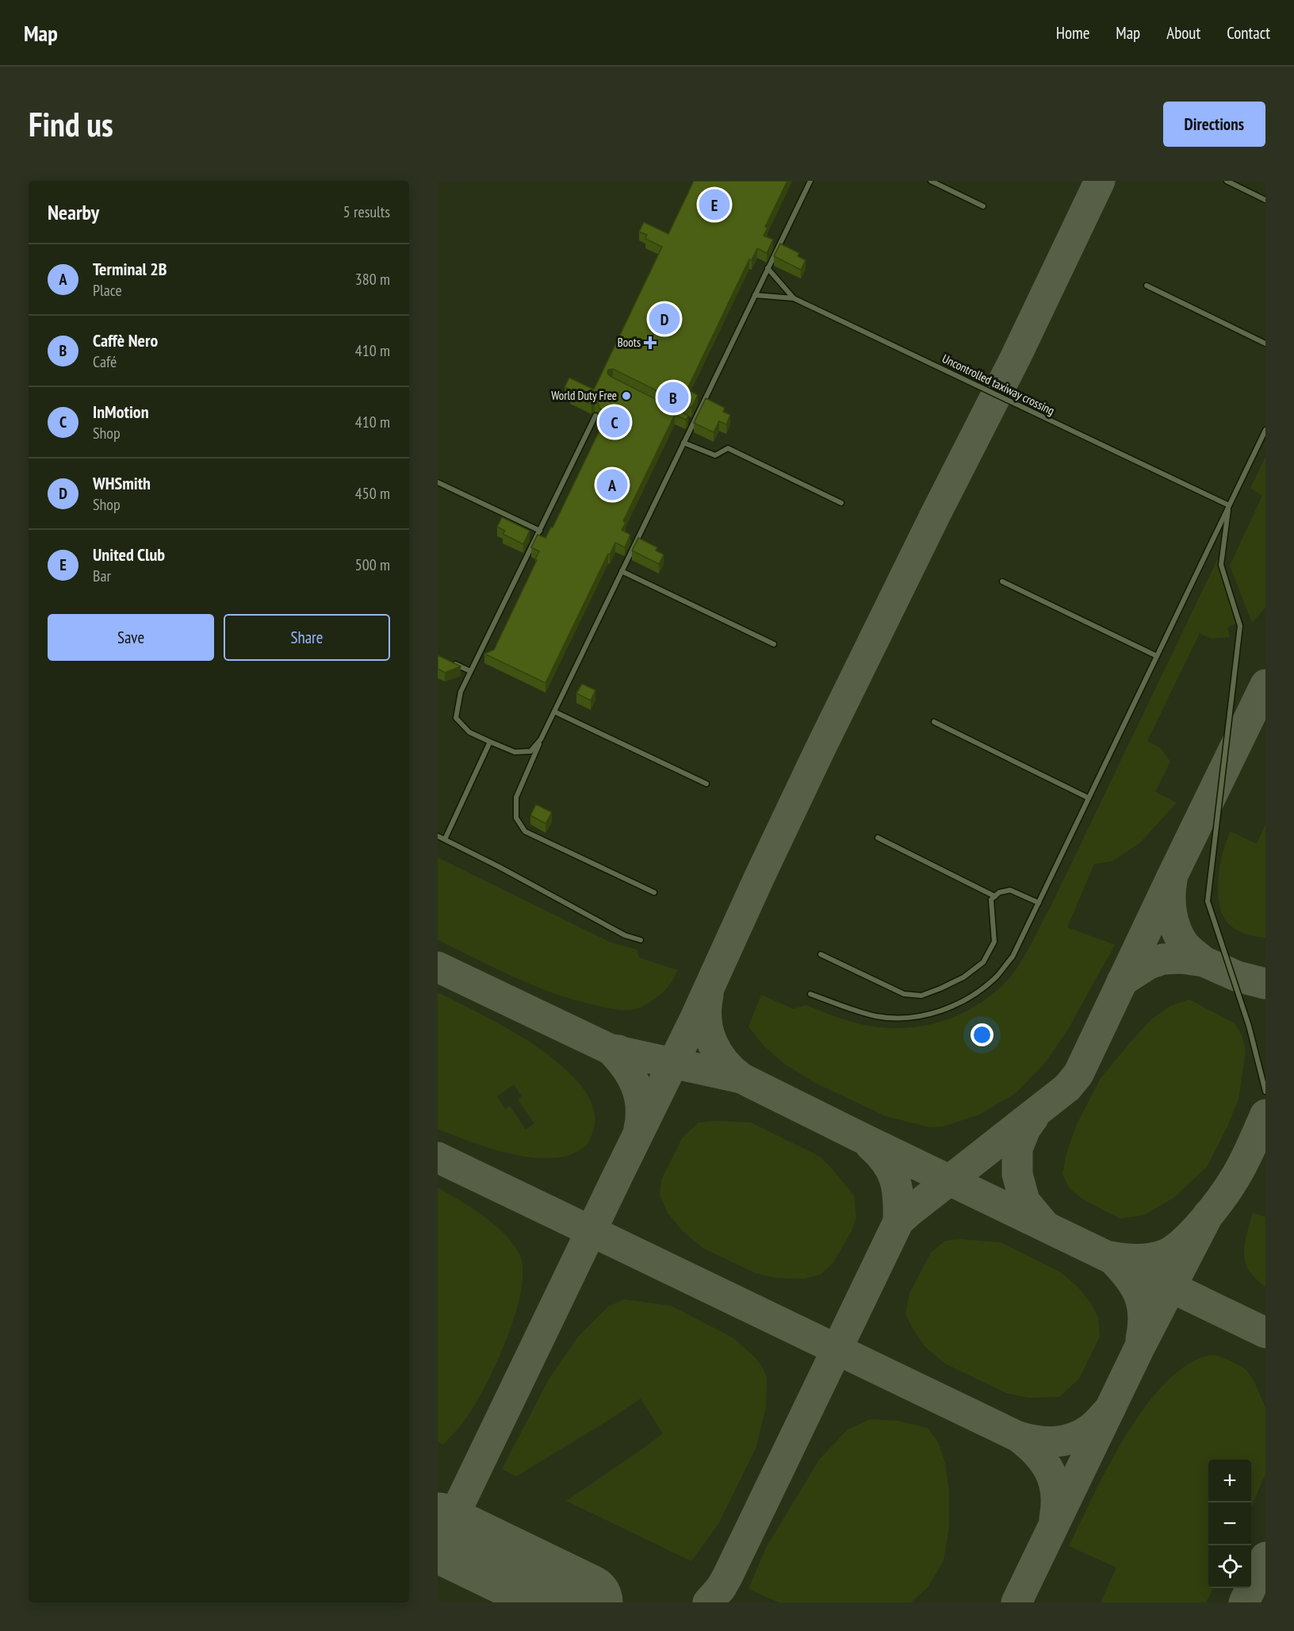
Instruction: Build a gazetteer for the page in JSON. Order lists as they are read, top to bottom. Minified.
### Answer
{"streets":{"lane":["Uncontrolled taxiway crossing"]},"places":{"health":["Boots"],"other":["World Duty Free"]},"page":{"header":"Map","nav":["Home","Map","About","Contact"],"buttons":["Directions",["Save","Share"]],"title":"Find us","heading":["Nearby","5 results"],"pins":["E","D","B","C","A"],"list":[{"mark":"A","name":"Terminal 2B","note":"Place","value":"380 m"},{"mark":"B","name":"Caffè Nero","note":"Café","value":"410 m"},{"mark":"C","name":"InMotion","note":"Shop","value":"410 m"},{"mark":"D","name":"WHSmith","note":"Shop","value":"450 m"},{"mark":"E","name":"United Club","note":"Bar","value":"500 m"}],"map_buttons":["+","−"]}}
